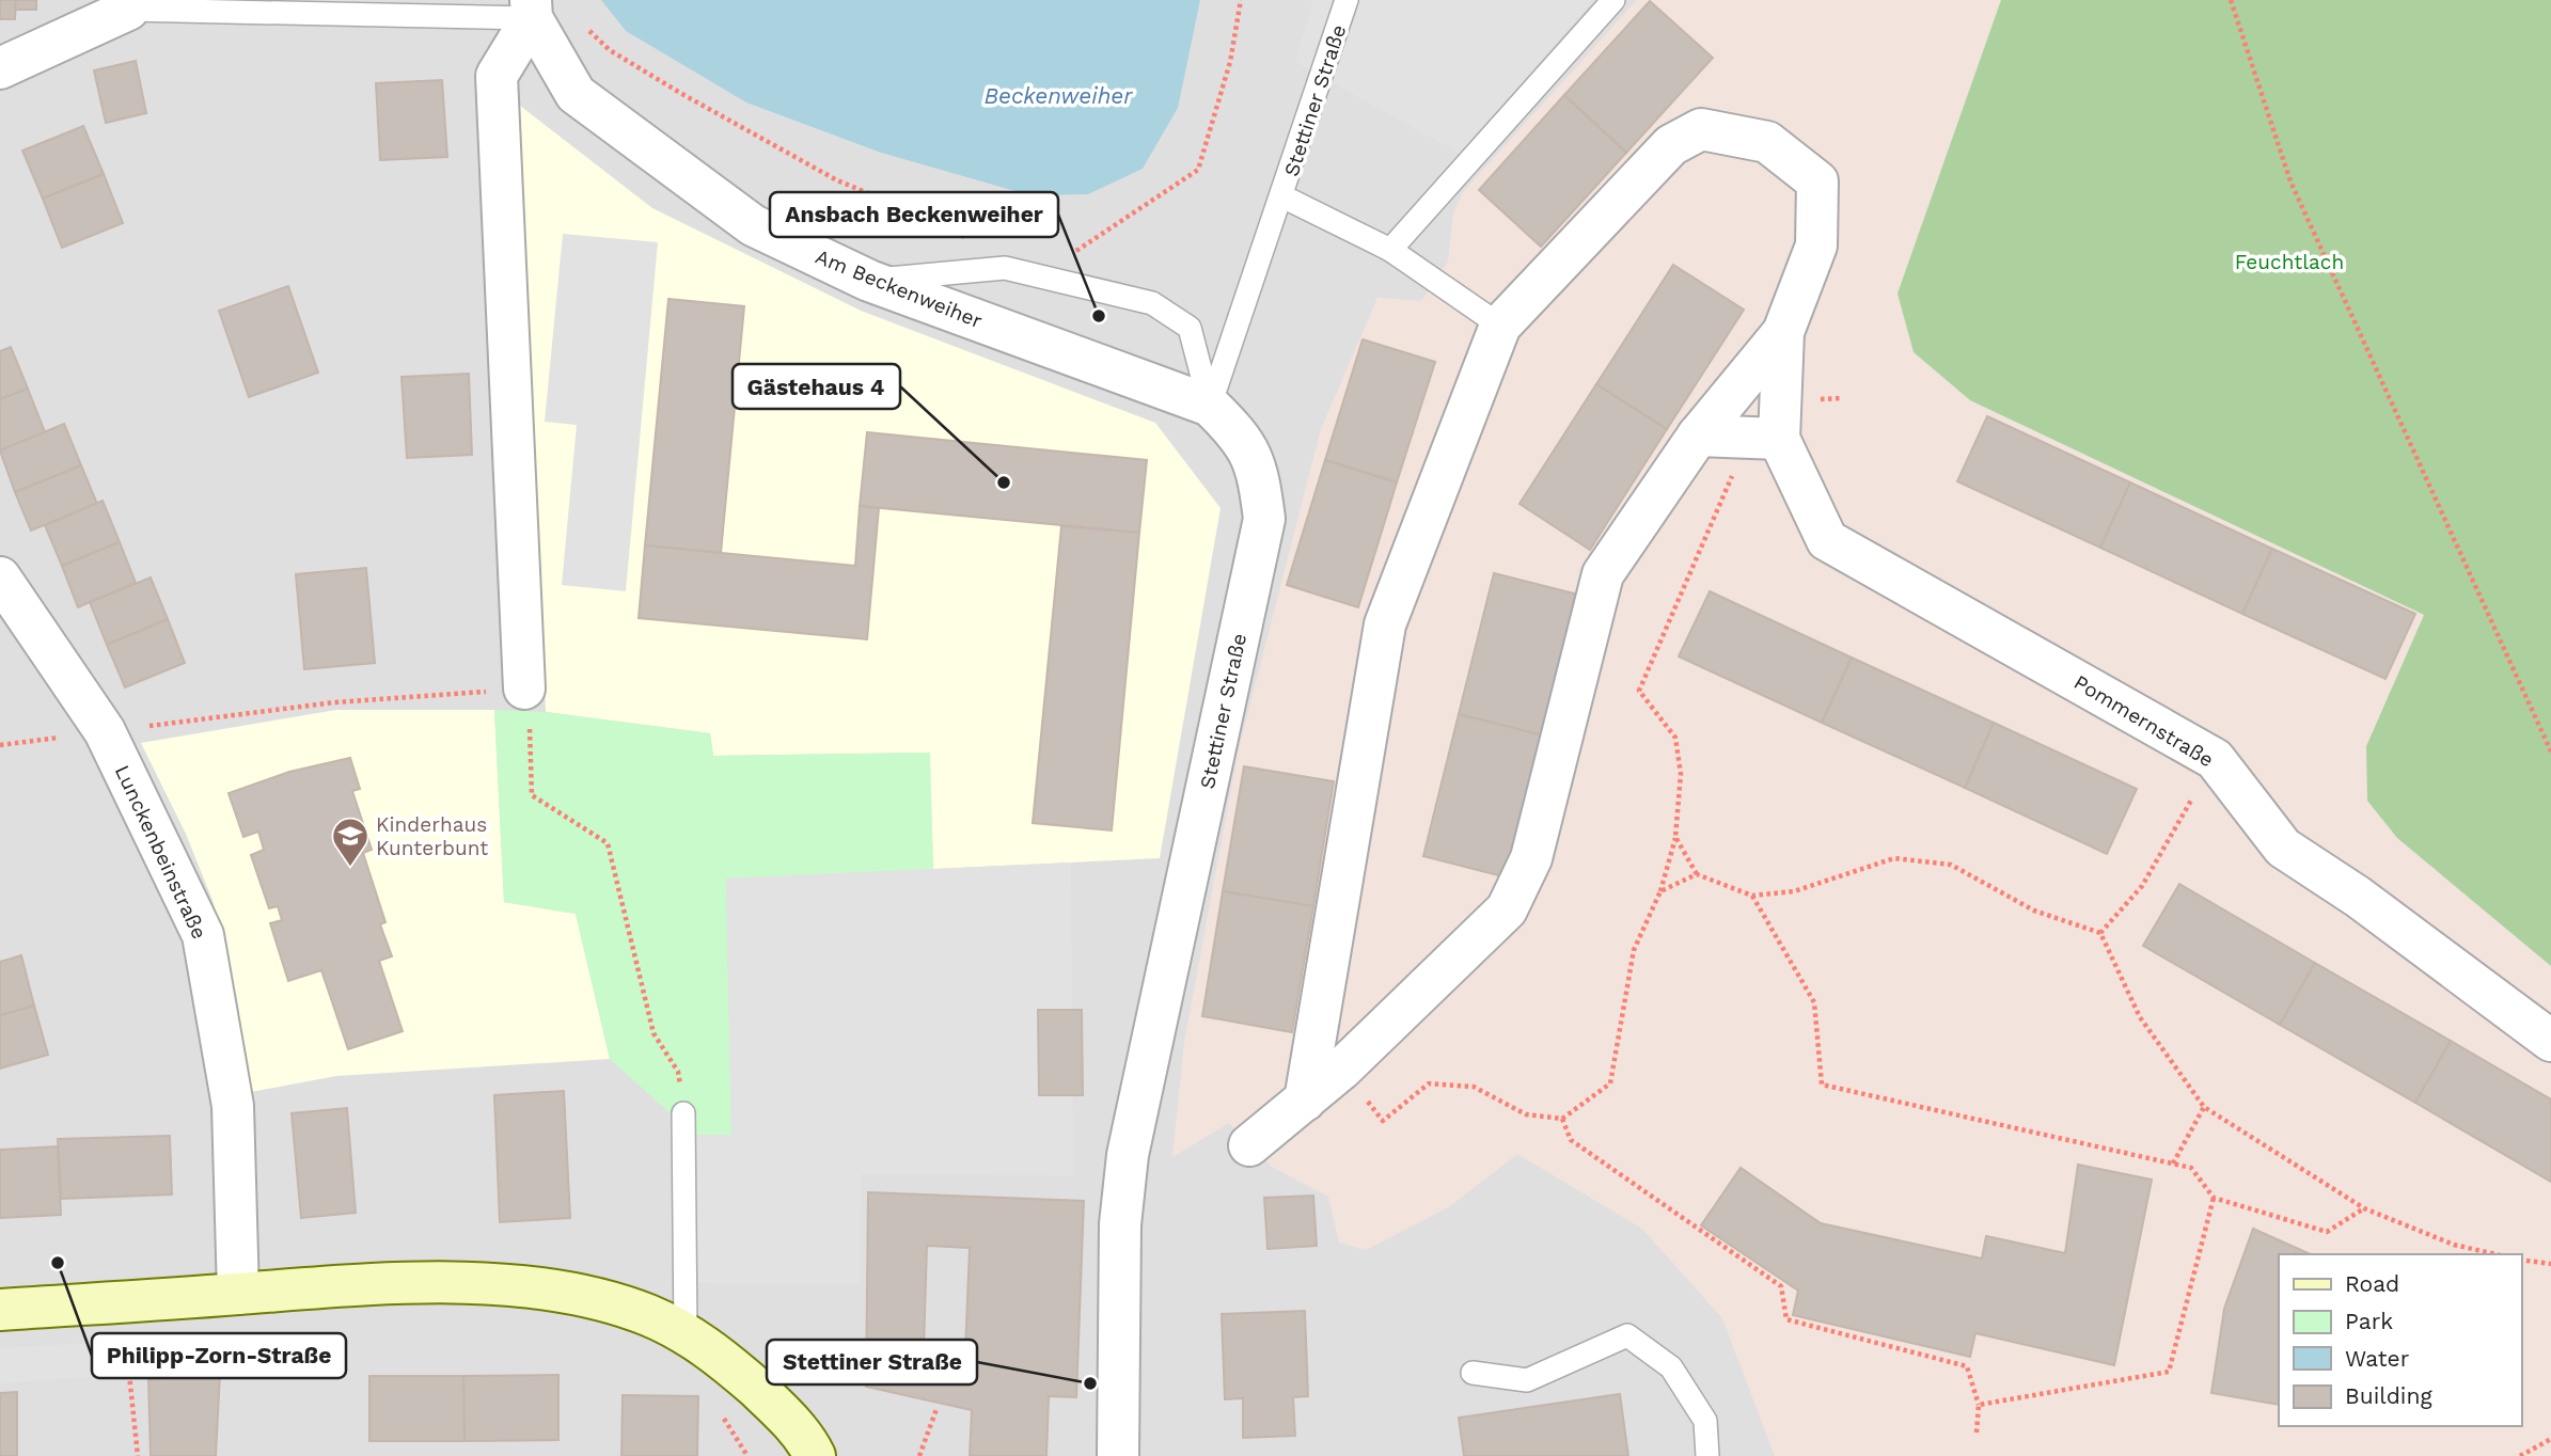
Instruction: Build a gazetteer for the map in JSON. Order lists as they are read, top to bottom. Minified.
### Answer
{"streets":{"street":["Stettiner Straße","Am Beckenweiher","Pommernstraße","Lunckenbeinstraße"]},"crossings":[["Stettiner Straße","Am Beckenweiher"]],"water":["Beckenweiher"],"parks":["Feuchtlach"],"places":{"other":["Ansbach Beckenweiher","Gästehaus 4","Philipp-Zorn-Straße","Stettiner Straße"],"school or university":["Kinderhaus Kunterbunt"]},"legend":["Road","Park","Water","Building"]}
